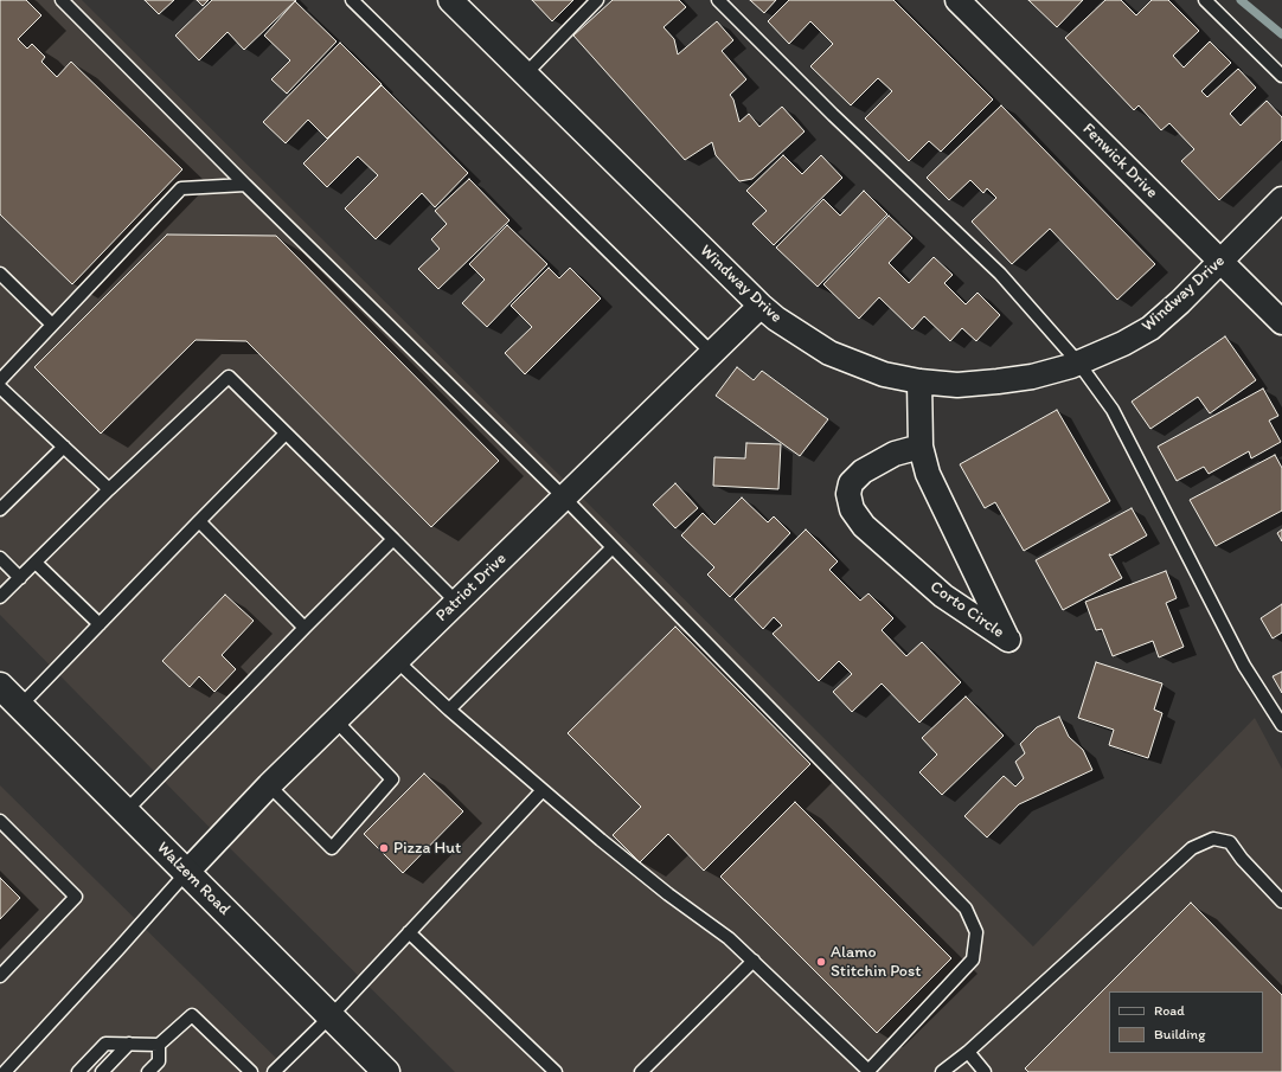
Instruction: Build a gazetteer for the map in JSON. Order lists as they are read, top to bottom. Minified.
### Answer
{"streets":{"main road":["Walzem Road"],"street":["Fenwick Drive","Windway Drive","Patriot Drive","Corto Circle"]},"crossings":[["Fenwick Drive","Windway Drive"],["Windway Drive","Patriot Drive"],["Windway Drive","Corto Circle"],["Patriot Drive","Walzem Road"]],"places":["Pizza Hut","Alamo Stitchin Post"],"legend":["Road","Building"]}
